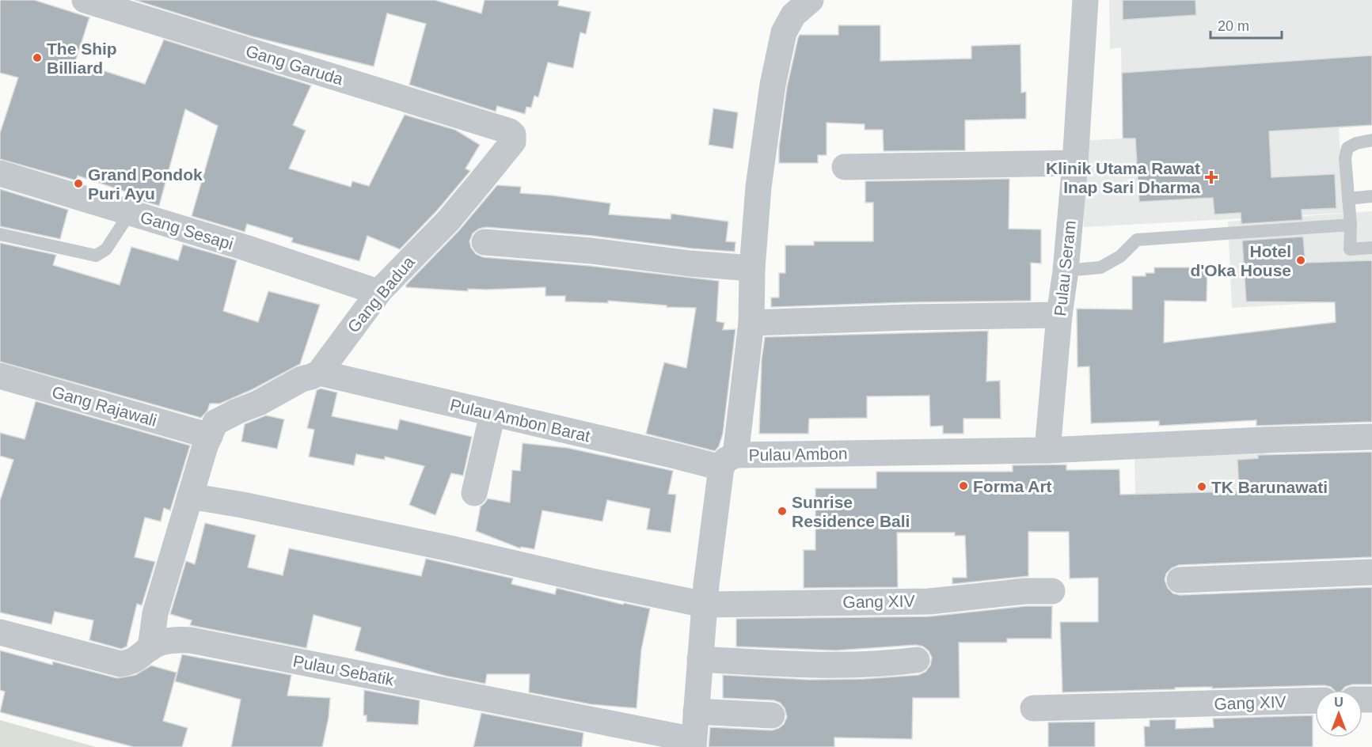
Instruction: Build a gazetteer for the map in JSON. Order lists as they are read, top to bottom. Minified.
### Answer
{"streets":{"street":["Gang Garuda","Gang Sesapi","Pulau Seram","Gang Badua","Gang Rajawali","Pulau Ambon Barat","Pulau Ambon","Gang XIV","Pulau Sebatik"]},"crossings":[["Gang Garuda","Gang Badua"],["Pulau Seram","Pulau Ambon"],["Gang Badua","Pulau Ambon Barat"],["Pulau Ambon Barat","Pulau Ambon"]],"places":{"other":["The Ship Billiard","Grand Pondok Puri Ayu","Hotel d'Oka House","Forma Art","TK Barunawati","Sunrise Residence Bali"],"health":["Klinik Utama Rawat Inap Sari Dharma"]},"scale_bar":"20 m","north":"top"}
